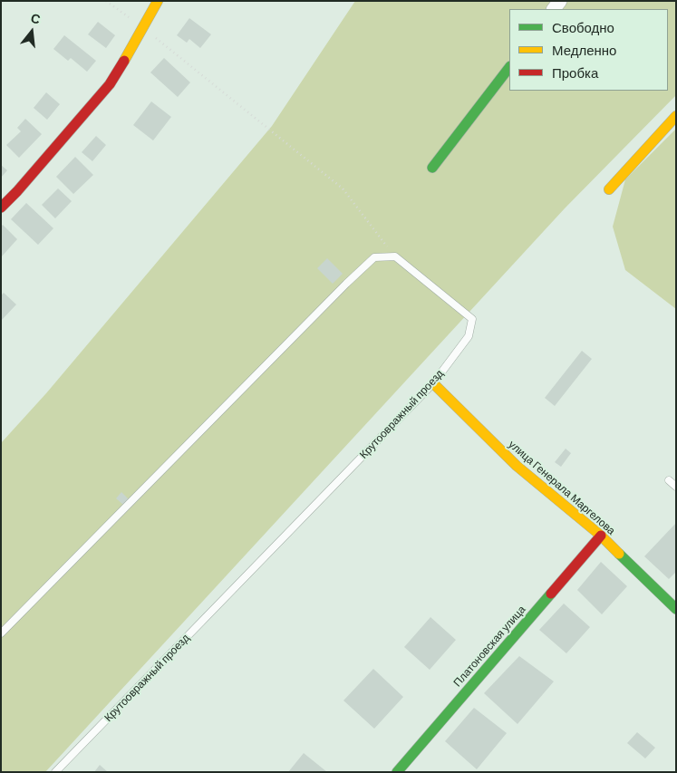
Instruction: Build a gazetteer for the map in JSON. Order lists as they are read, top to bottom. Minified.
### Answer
{"streets":{"street":["улица Генерала Маргелова","Платоновская улица"],"lane":["Крутоовражный проезд"]},"crossings":[["Крутоовражный проезд","улица Генерала Маргелова"],["улица Генерала Маргелова","Платоновская улица"]],"legend":["Свободно","Медленно","Пробка"],"north":"top"}
